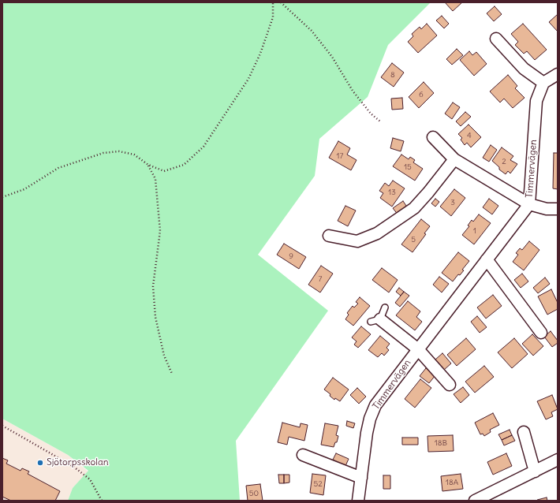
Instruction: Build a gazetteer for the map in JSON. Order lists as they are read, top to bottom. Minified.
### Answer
{"streets":{"street":["Timmervägen"]},"places":["Sjötorpsskolan"],"house_numbers":["8","6","4","17","2","15","13","3","1","5","9","7","18B","18A","52","50"]}
